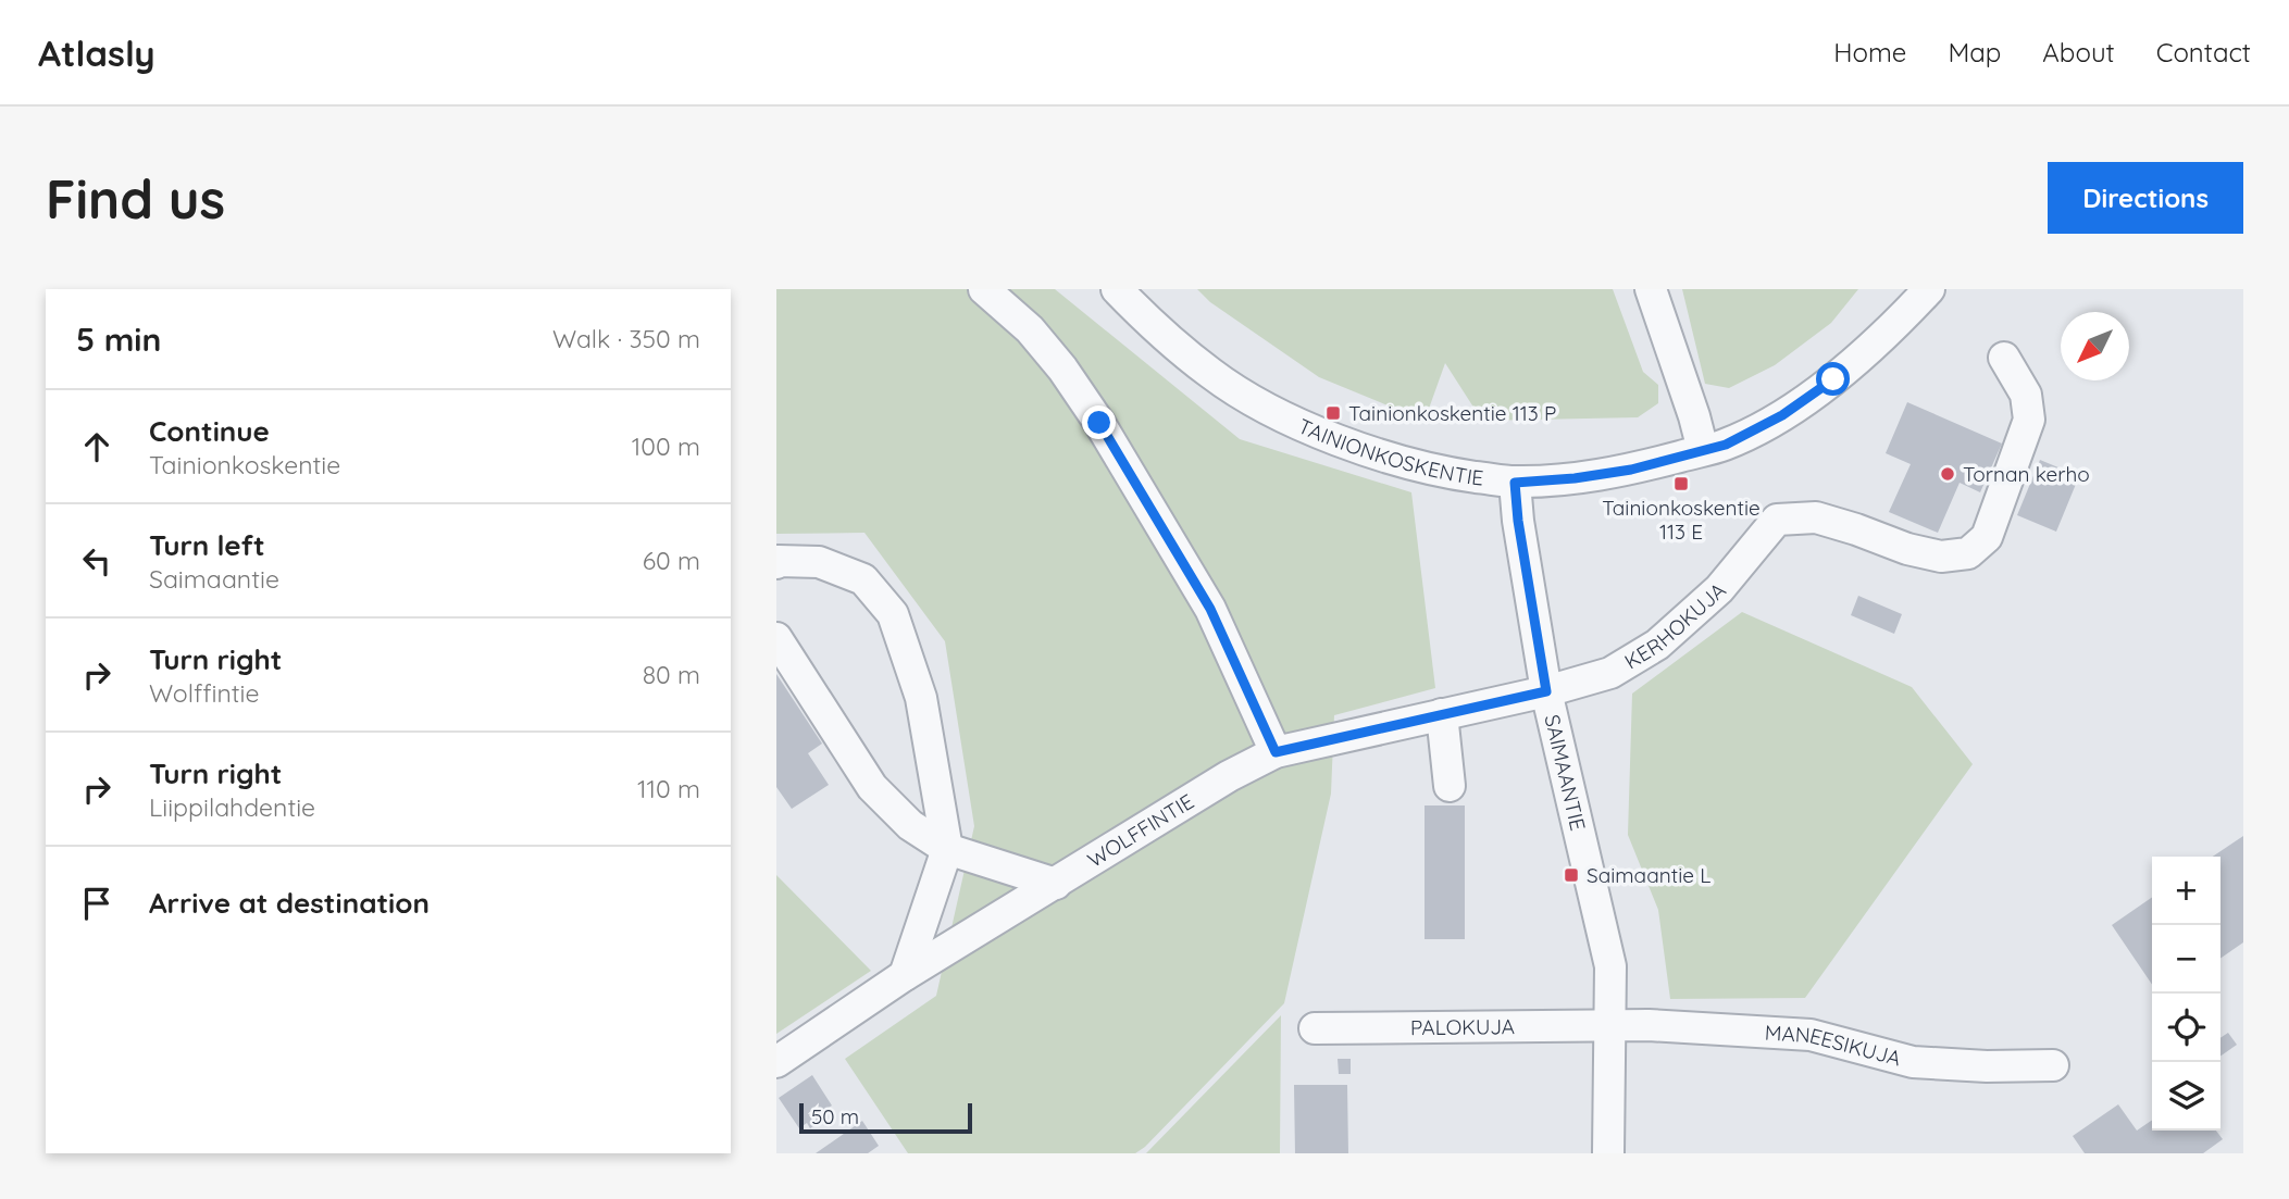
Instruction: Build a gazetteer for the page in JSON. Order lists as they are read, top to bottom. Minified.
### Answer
{"streets":{"street":["TAINIONKOSKENTIE","KERHOKUJA","SAIMAANTIE","WOLFFINTIE","PALOKUJA","MANEESIKUJA"]},"crossings":[["TAINIONKOSKENTIE","SAIMAANTIE"],["KERHOKUJA","SAIMAANTIE"],["KERHOKUJA","WOLFFINTIE"],["SAIMAANTIE","WOLFFINTIE"],["SAIMAANTIE","PALOKUJA"],["SAIMAANTIE","MANEESIKUJA"],["PALOKUJA","MANEESIKUJA"]],"places":{"transit":["Tainionkoskentie 113 P","Tainionkoskentie 113 E","Saimaantie L"],"other":["Tornan kerho"]},"scale_bar":"50 m","north":"bottom left","page":{"header":"Atlasly","nav":["Home","Map","About","Contact"],"buttons":"Directions","title":"Find us","heading":["5 min","Walk · 350 m"],"list":[["Continue","Tainionkoskentie","100 m"],["Turn left","Saimaantie","60 m"],["Turn right","Wolffintie","80 m"],["Turn right","Liippilahdentie","110 m"],"Arrive at destination"],"map_buttons":["+","−"],"scale":"50 m"}}
